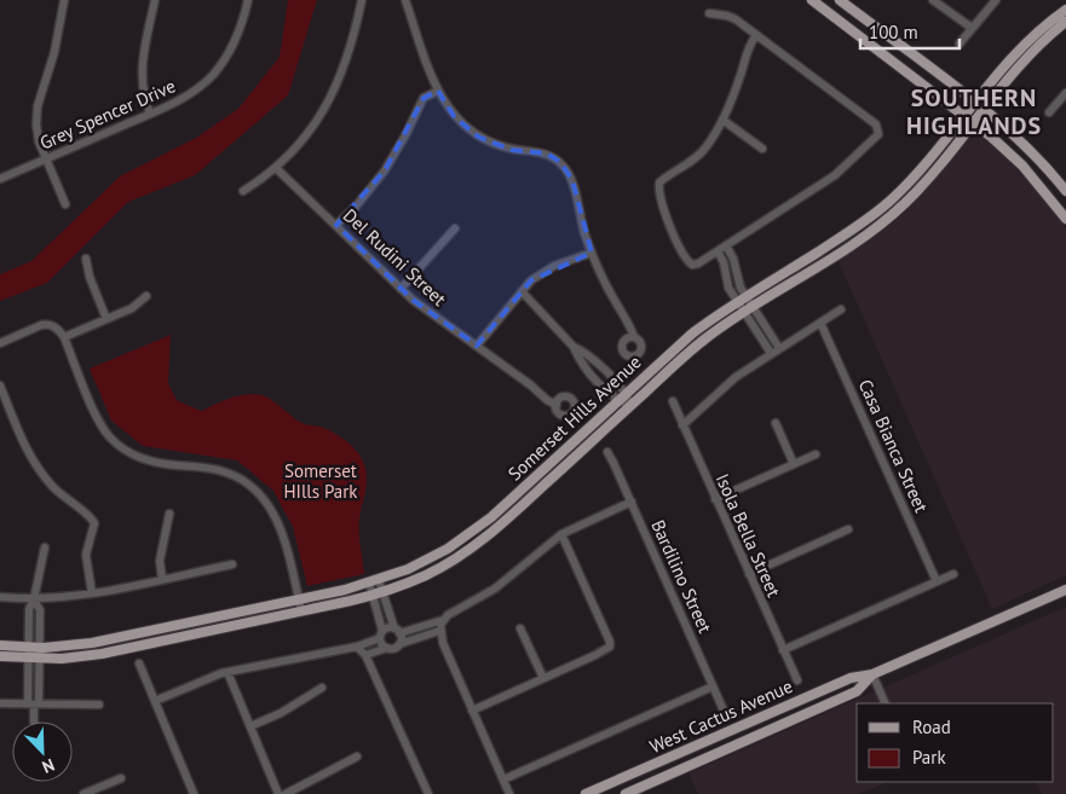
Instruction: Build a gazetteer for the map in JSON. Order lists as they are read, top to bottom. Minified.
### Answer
{"streets":{"main road":["Somerset Hills Avenue","West Cactus Avenue"],"street":["Grey Spencer Drive","Del Rudini Street","Casa Bianca Street","Isola Bella Street","Bardilino Street"]},"districts":["SOUTHERN HIGHLANDS"],"parks":["Somerset HIlls Park"],"legend":["Road","Park"],"scale_bar":"100 m","north":"bottom right"}
